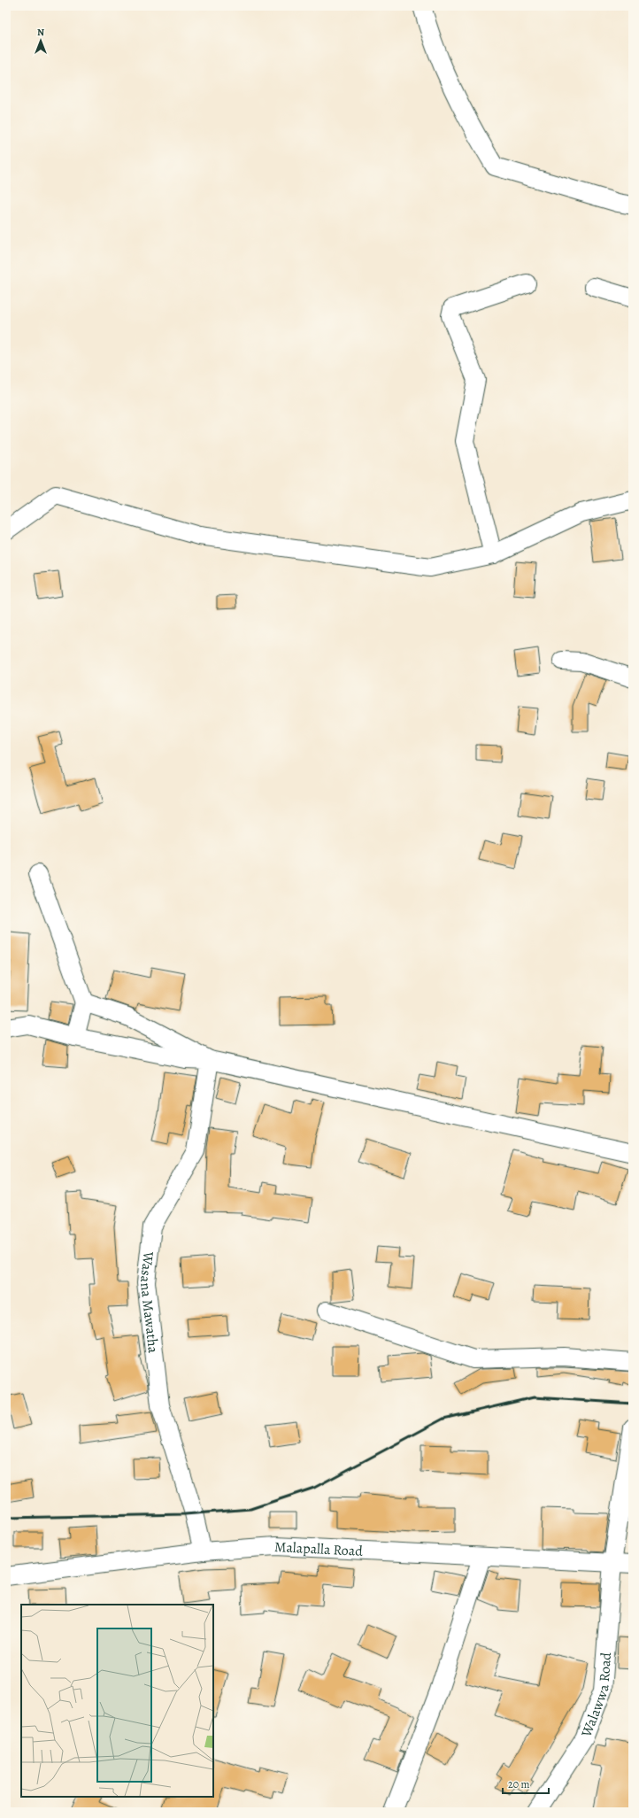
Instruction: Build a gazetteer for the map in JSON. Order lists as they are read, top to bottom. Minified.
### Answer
{"streets":{"street":["Wasana Mawatha","Malapalla Road","Walawwa Road"]},"crossings":[["Wasana Mawatha","Malapalla Road"],["Malapalla Road","Walawwa Road"]],"scale_bar":"20 m","north":"top"}
